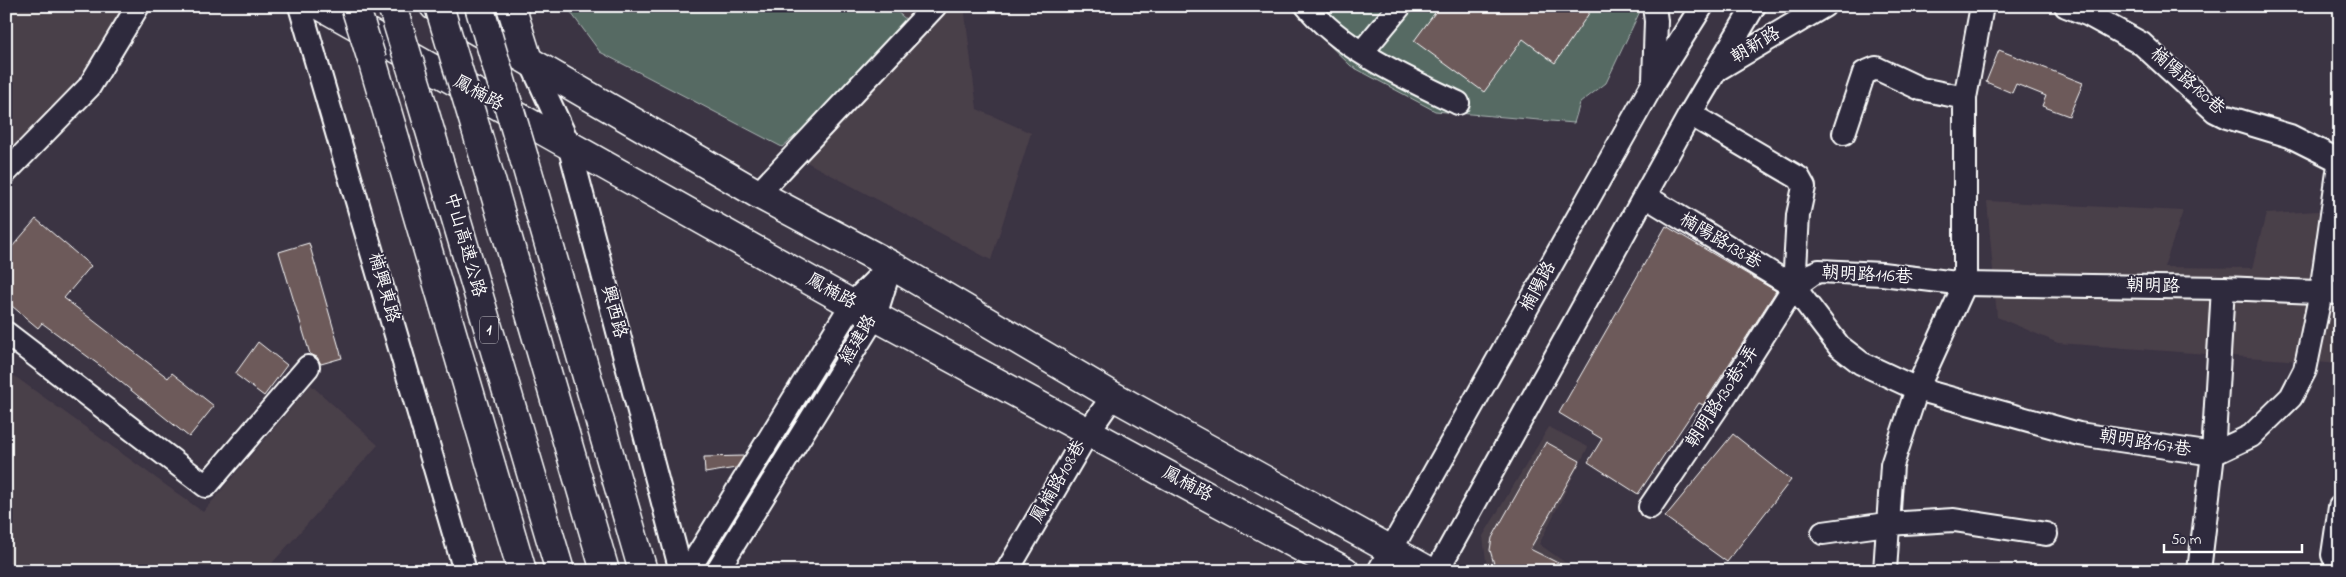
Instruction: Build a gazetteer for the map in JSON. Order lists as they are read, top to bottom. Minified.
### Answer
{"streets":{"main road":["鳳楠路","中山高速公路","1"],"street":["朝新路","楠陽路180巷","楠陽路138巷","朝明路116巷","楠陽路","朝明路","楠興東路","興西路","經建路","朝明路130巷7弄","朝明路167巷","鳳楠路108巷"]},"crossings":[["鳳楠路","興西路"],["鳳楠路","經建路"],["鳳楠路","鳳楠路108巷"],["楠陽路138巷","朝明路116巷"],["楠陽路138巷","朝明路130巷7弄"],["楠陽路138巷","朝明路167巷"],["朝明路116巷","朝明路"],["朝明路116巷","朝明路130巷7弄"],["朝明路116巷","朝明路167巷"],["朝明路","朝明路167巷"],["朝明路130巷7弄","朝明路167巷"]],"scale_bar":"50 m"}
